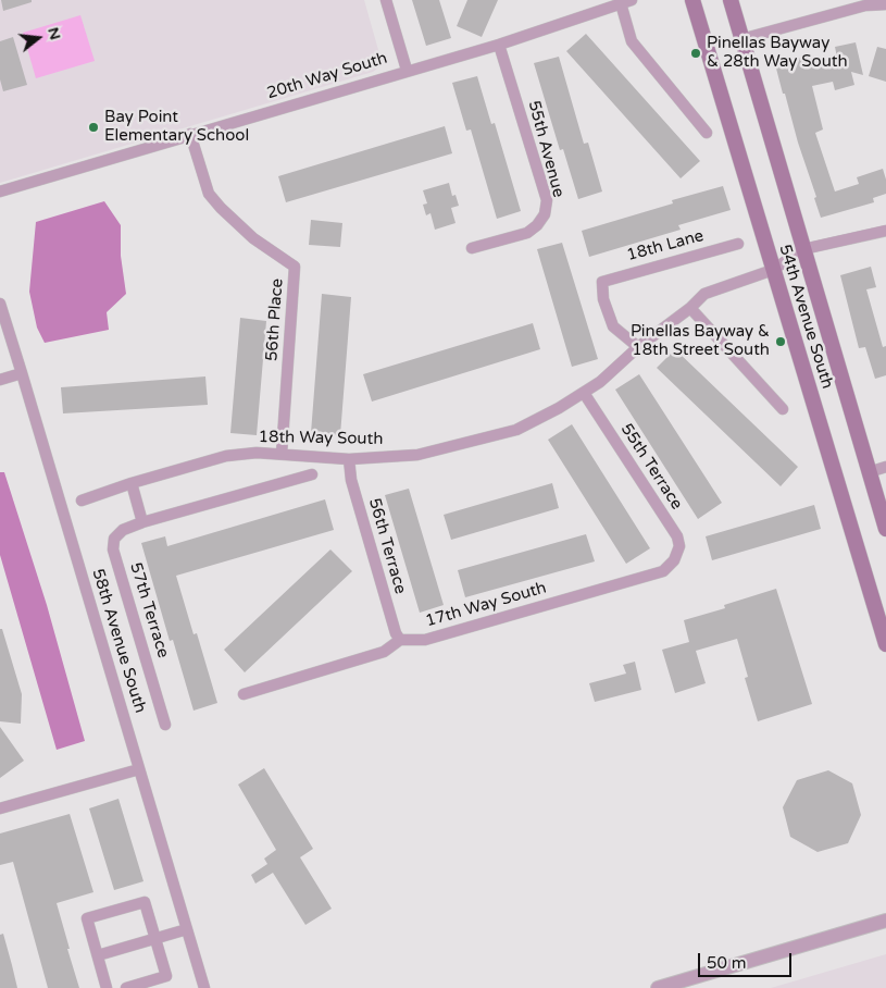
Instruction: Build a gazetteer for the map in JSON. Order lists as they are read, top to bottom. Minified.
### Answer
{"streets":{"main road":["54th Avenue South"],"street":["20th Way South","55th Avenue","18th Lane","56th Place","18th Way South","55th Terrace","56th Terrace","17th Way South","57th Terrace","58th Avenue South"]},"crossings":[["20th Way South","55th Avenue"],["20th Way South","56th Place"],["18th Lane","18th Way South"],["54th Avenue South","18th Way South"],["56th Place","18th Way South"],["18th Way South","55th Terrace"],["18th Way South","56th Terrace"],["55th Terrace","17th Way South"],["56th Terrace","17th Way South"]],"places":["Pinellas Bayway & 28th Way South","Bay Point Elementary School","Pinellas Bayway & 18th Street South"],"scale_bar":"50 m","north":"right"}
